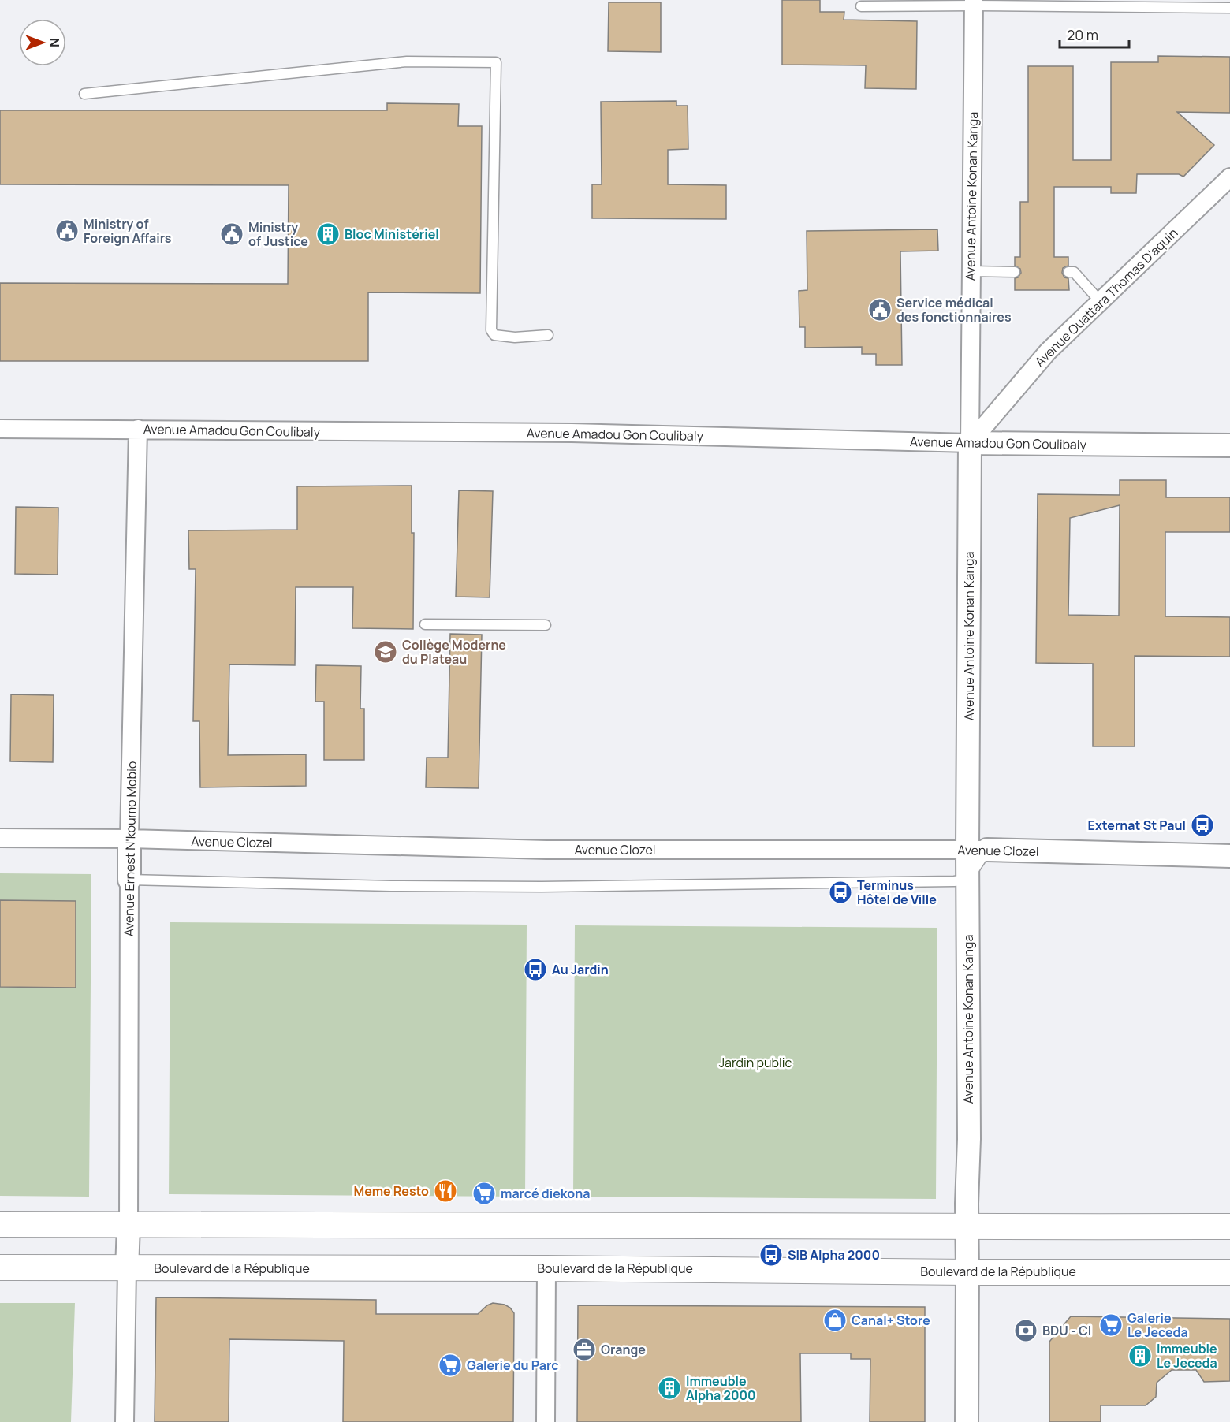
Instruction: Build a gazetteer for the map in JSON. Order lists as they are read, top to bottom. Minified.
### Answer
{"streets":{"main road":["Boulevard de la République"],"street":["Avenue Antoine Konan Kanga","Avenue Ouattara Thomas D'aquin","Avenue Amadou Gon Coulibaly","Avenue Clozel","Avenue Ernest N'koumo Mobio"]},"crossings":[["Avenue Antoine Konan Kanga","Avenue Ouattara Thomas D'aquin"],["Avenue Antoine Konan Kanga","Avenue Amadou Gon Coulibaly"],["Avenue Antoine Konan Kanga","Avenue Clozel"],["Avenue Antoine Konan Kanga","Boulevard de la République"],["Avenue Ouattara Thomas D'aquin","Avenue Amadou Gon Coulibaly"],["Avenue Amadou Gon Coulibaly","Avenue Ernest N'koumo Mobio"],["Avenue Clozel","Avenue Ernest N'koumo Mobio"],["Avenue Ernest N'koumo Mobio","Boulevard de la République"]],"parks":["Jardin public"],"places":{"public building":["Ministry of Foreign Affairs","Ministry of Justice","Service médical des fonctionnaires"],"building":["Bloc Ministériel","Immeuble Le Jeceda","Immeuble Alpha 2000"],"school or university":["Collège Moderne du Plateau"],"bus stop":["Externat St Paul","Terminus Hôtel de Ville","Au Jardin","SIB Alpha 2000"],"restaurant":["Meme Resto"],"supermarket":["marcé diekona","Galerie Le Jeceda","Galerie du Parc"],"shop":["Canal+ Store"],"bank":["BDU - CI"],"office":["Orange"]},"scale_bar":"20 m","north":"right"}
